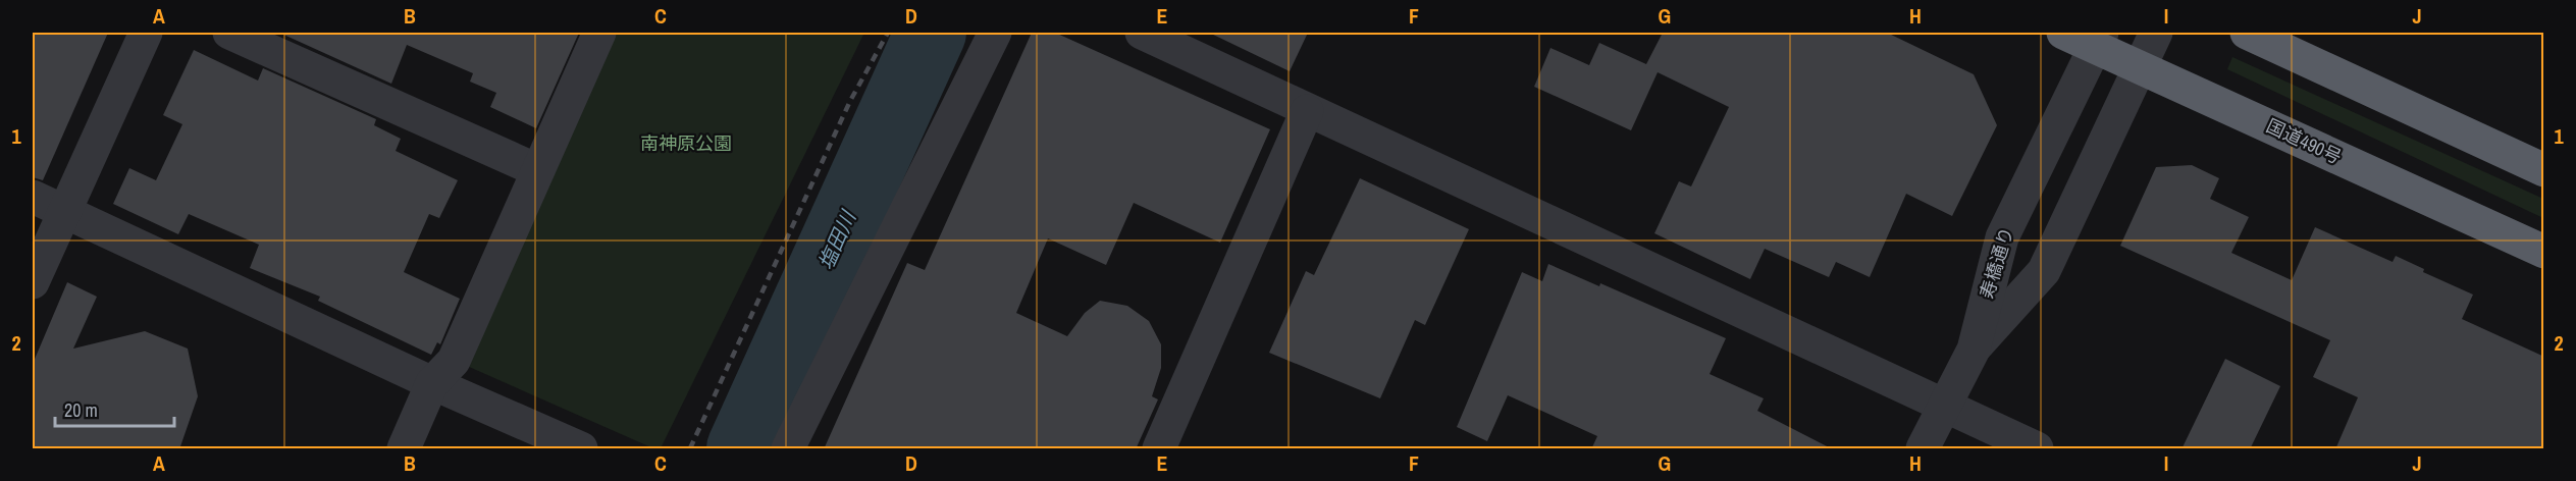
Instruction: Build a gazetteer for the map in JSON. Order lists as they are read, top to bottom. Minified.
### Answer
{"streets":{"highway":["国道490号"],"street":["寿橋通り"]},"crossings":[["国道490号","寿橋通り"]],"water":["塩田川"],"parks":["南神原公園"],"scale_bar":"20 m","grid":{"columns":["A","B","C","D","E","F","G","H","I","J"],"rows":["1","2"]}}
